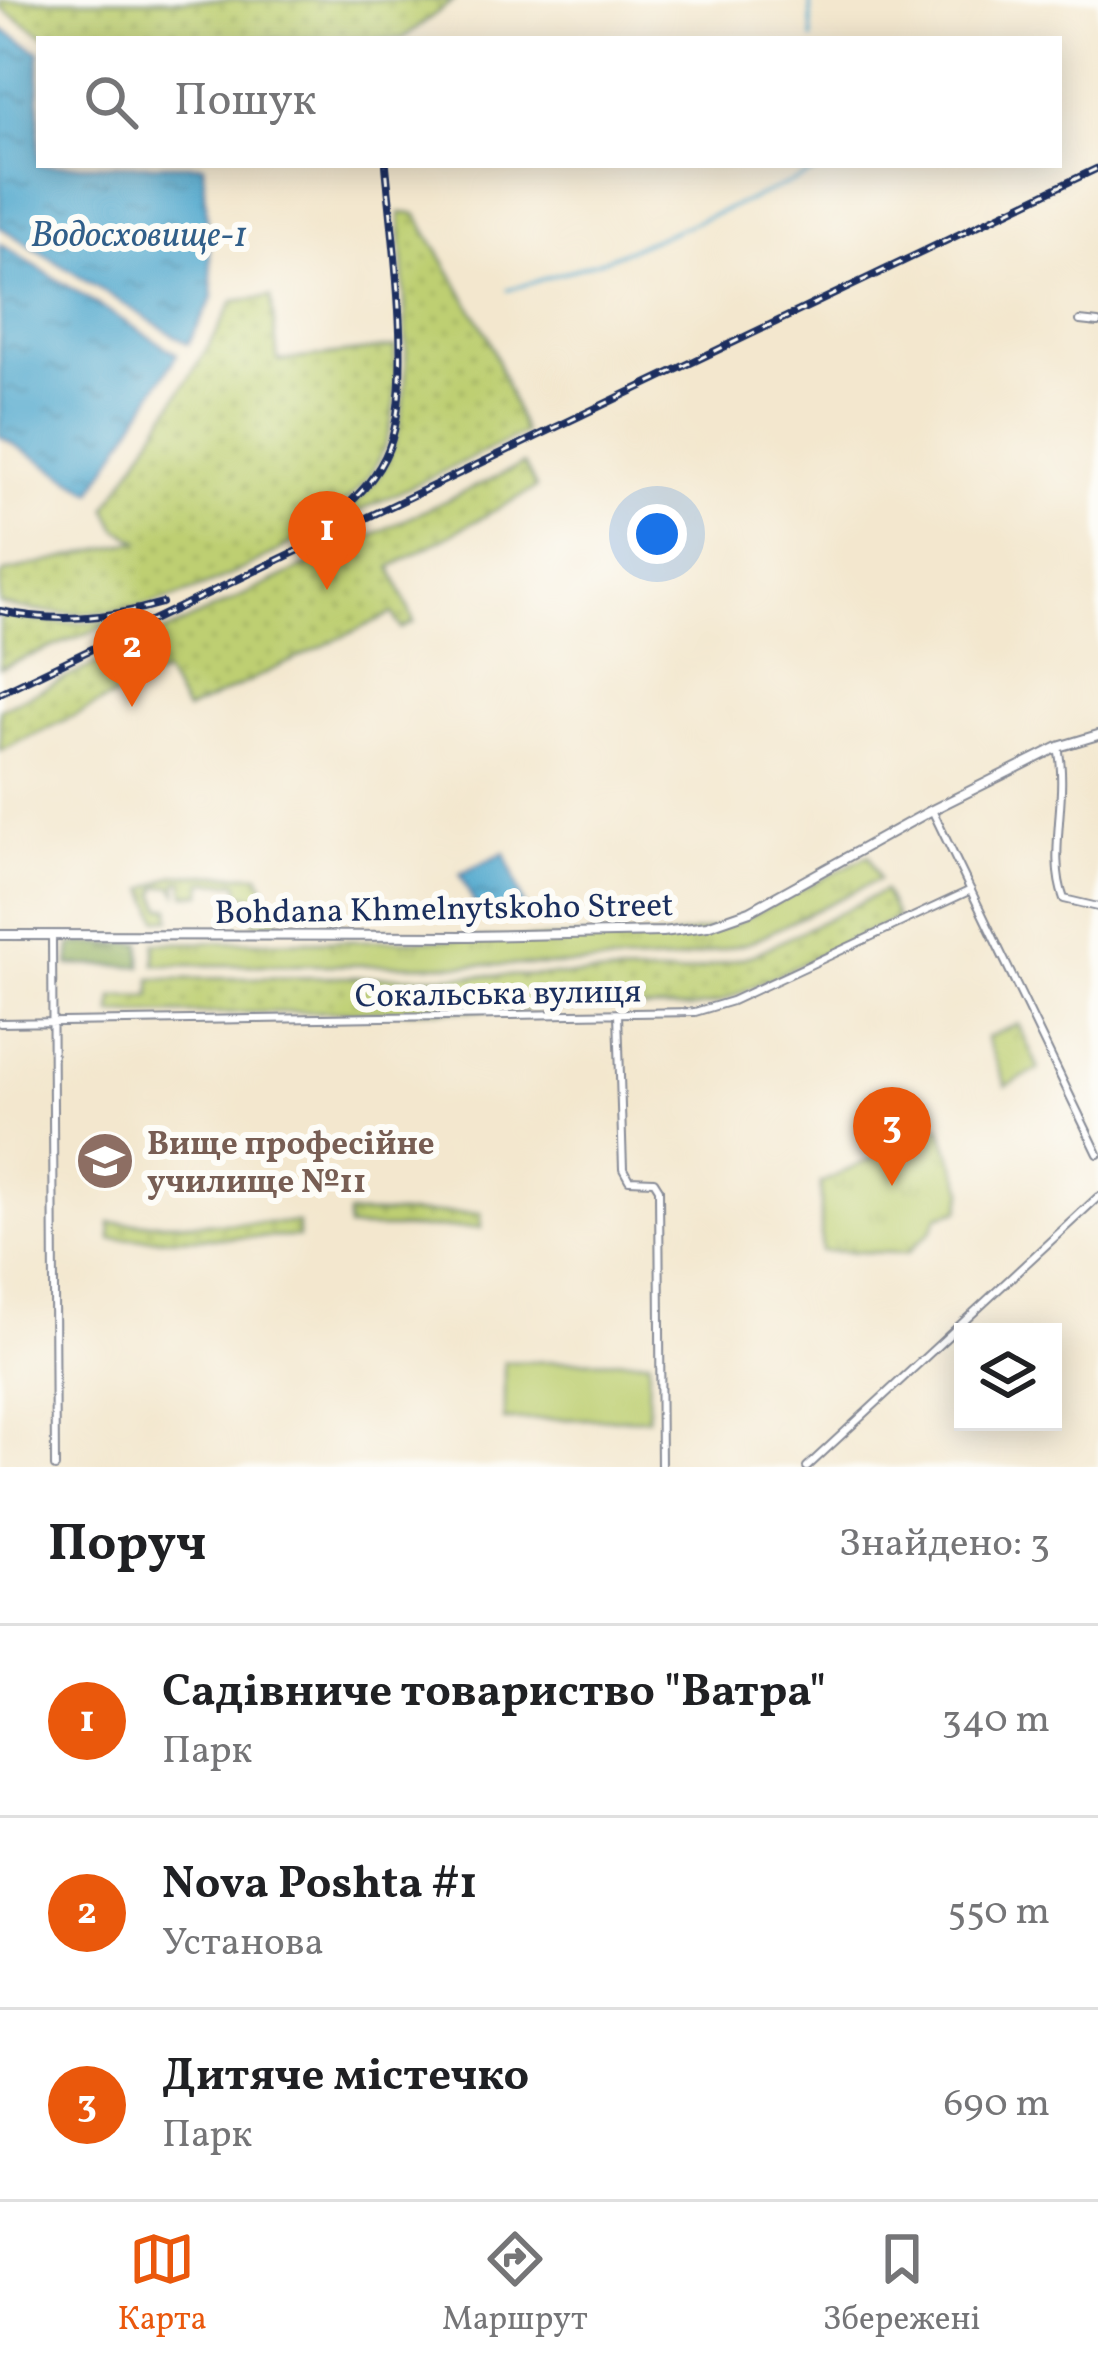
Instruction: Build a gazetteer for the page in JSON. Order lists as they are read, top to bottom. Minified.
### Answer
{"streets":{"street":["Bohdana Khmelnytskoho Street","Сокальська вулиця"]},"water":["Водосховище-1"],"places":{"school or university":["Вище професійне училище №11"]},"page":{"search":"Пошук","pins":["1","2","3"],"heading":["Поруч","Знайдено: 3"],"list":[{"mark":"1","name":"Садівниче товариство \"Ватра\"","note":"Парк","value":"340 m"},{"mark":"2","name":"Nova Poshta #1","note":"Установа","value":"550 m"},{"mark":"3","name":"Дитяче містечко","note":"Парк","value":"690 m"}],"nav":["Карта","Маршрут","Збережені"]}}
